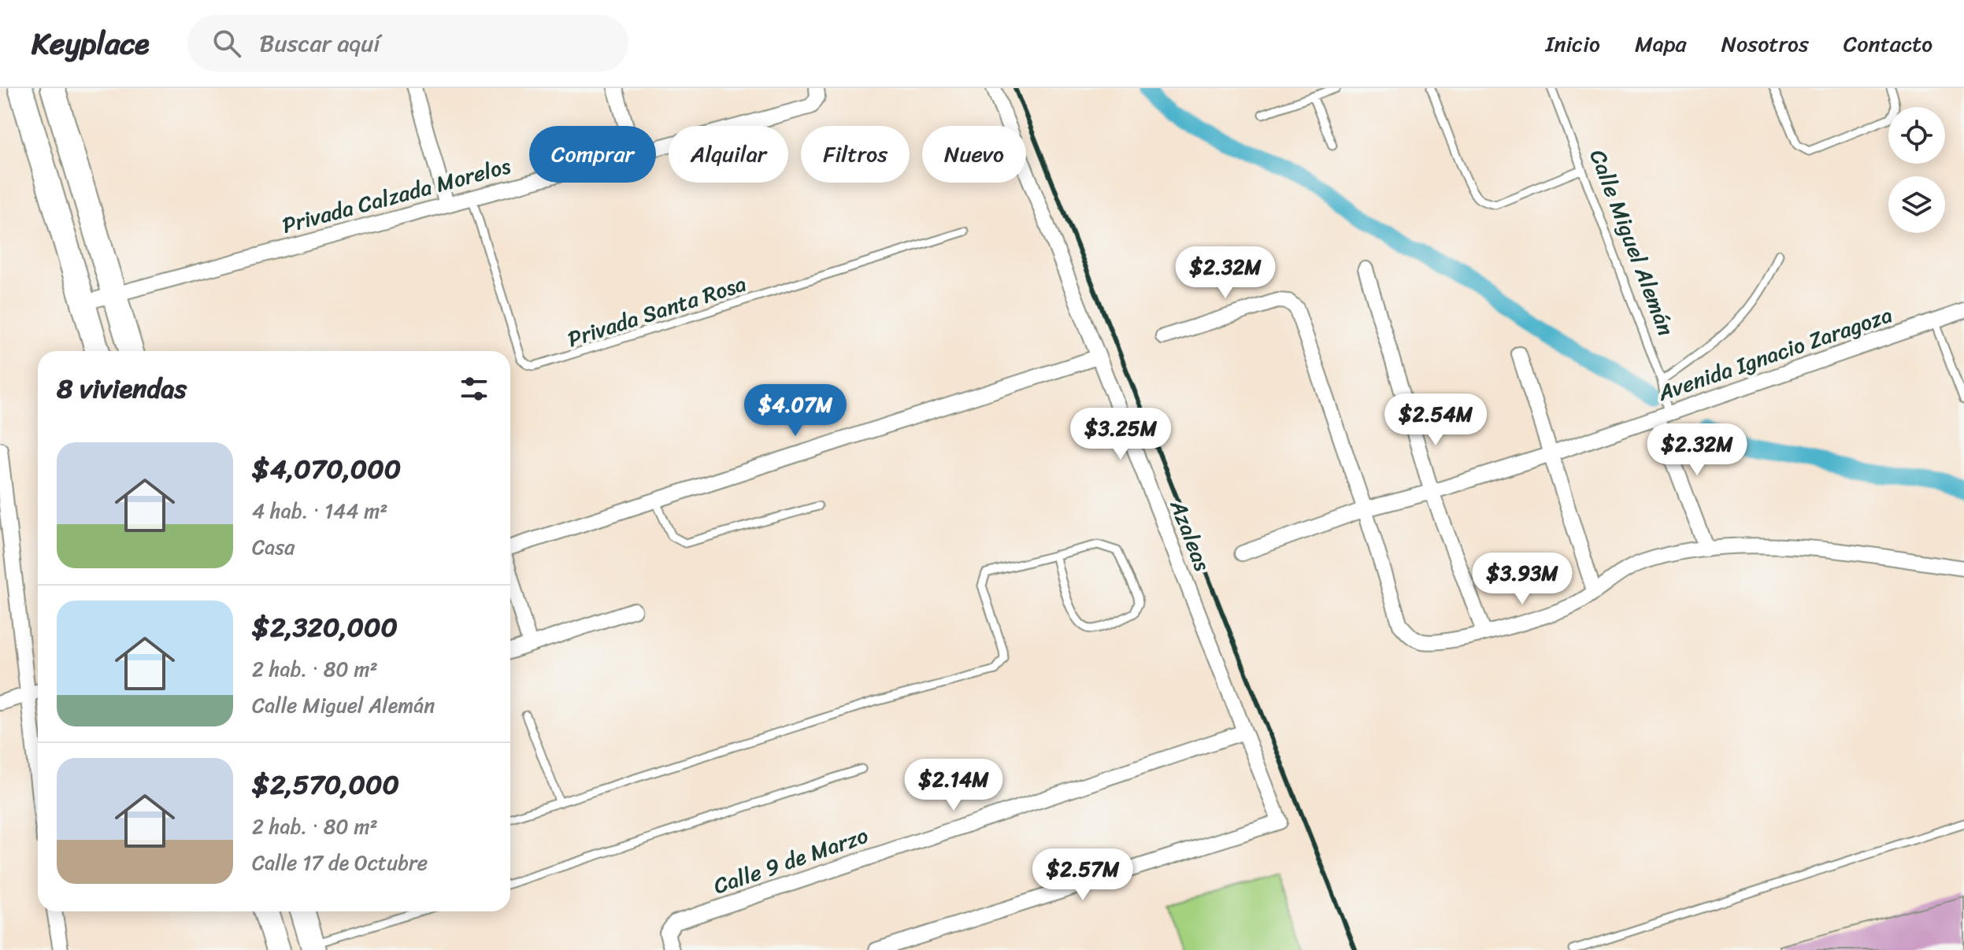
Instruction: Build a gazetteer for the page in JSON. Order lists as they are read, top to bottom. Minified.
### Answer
{"streets":{"street":["Privada Calzada Morelos","Calle Miguel Alemán","Avenida Ignacio Zaragoza","Azaleas","Calle 9 de Marzo"],"lane":["Privada Santa Rosa"]},"crossings":[["Privada Calzada Morelos","Privada Santa Rosa"],["Calle Miguel Alemán","Avenida Ignacio Zaragoza"],["Azaleas","Calle 9 de Marzo"]],"page":{"header":"Keyplace","search":"Buscar aquí","nav":["Inicio","Mapa","Nosotros","Contacto"],"chip":["Comprar","Alquilar","Filtros","Nuevo"],"price":["$2.32M","$4.07M","$2.54M","$3.25M","$2.32M","$3.93M","$2.14M","$2.57M"],"heading":"8 viviendas","list":[{"name":"$4,070,000","note":"4 hab. · 144 m² · Casa"},{"name":"$2,320,000","note":"2 hab. · 80 m² · Calle Miguel Alemán"},{"name":"$2,570,000","note":"2 hab. · 80 m² · Calle 17 de Octubre"}]}}
